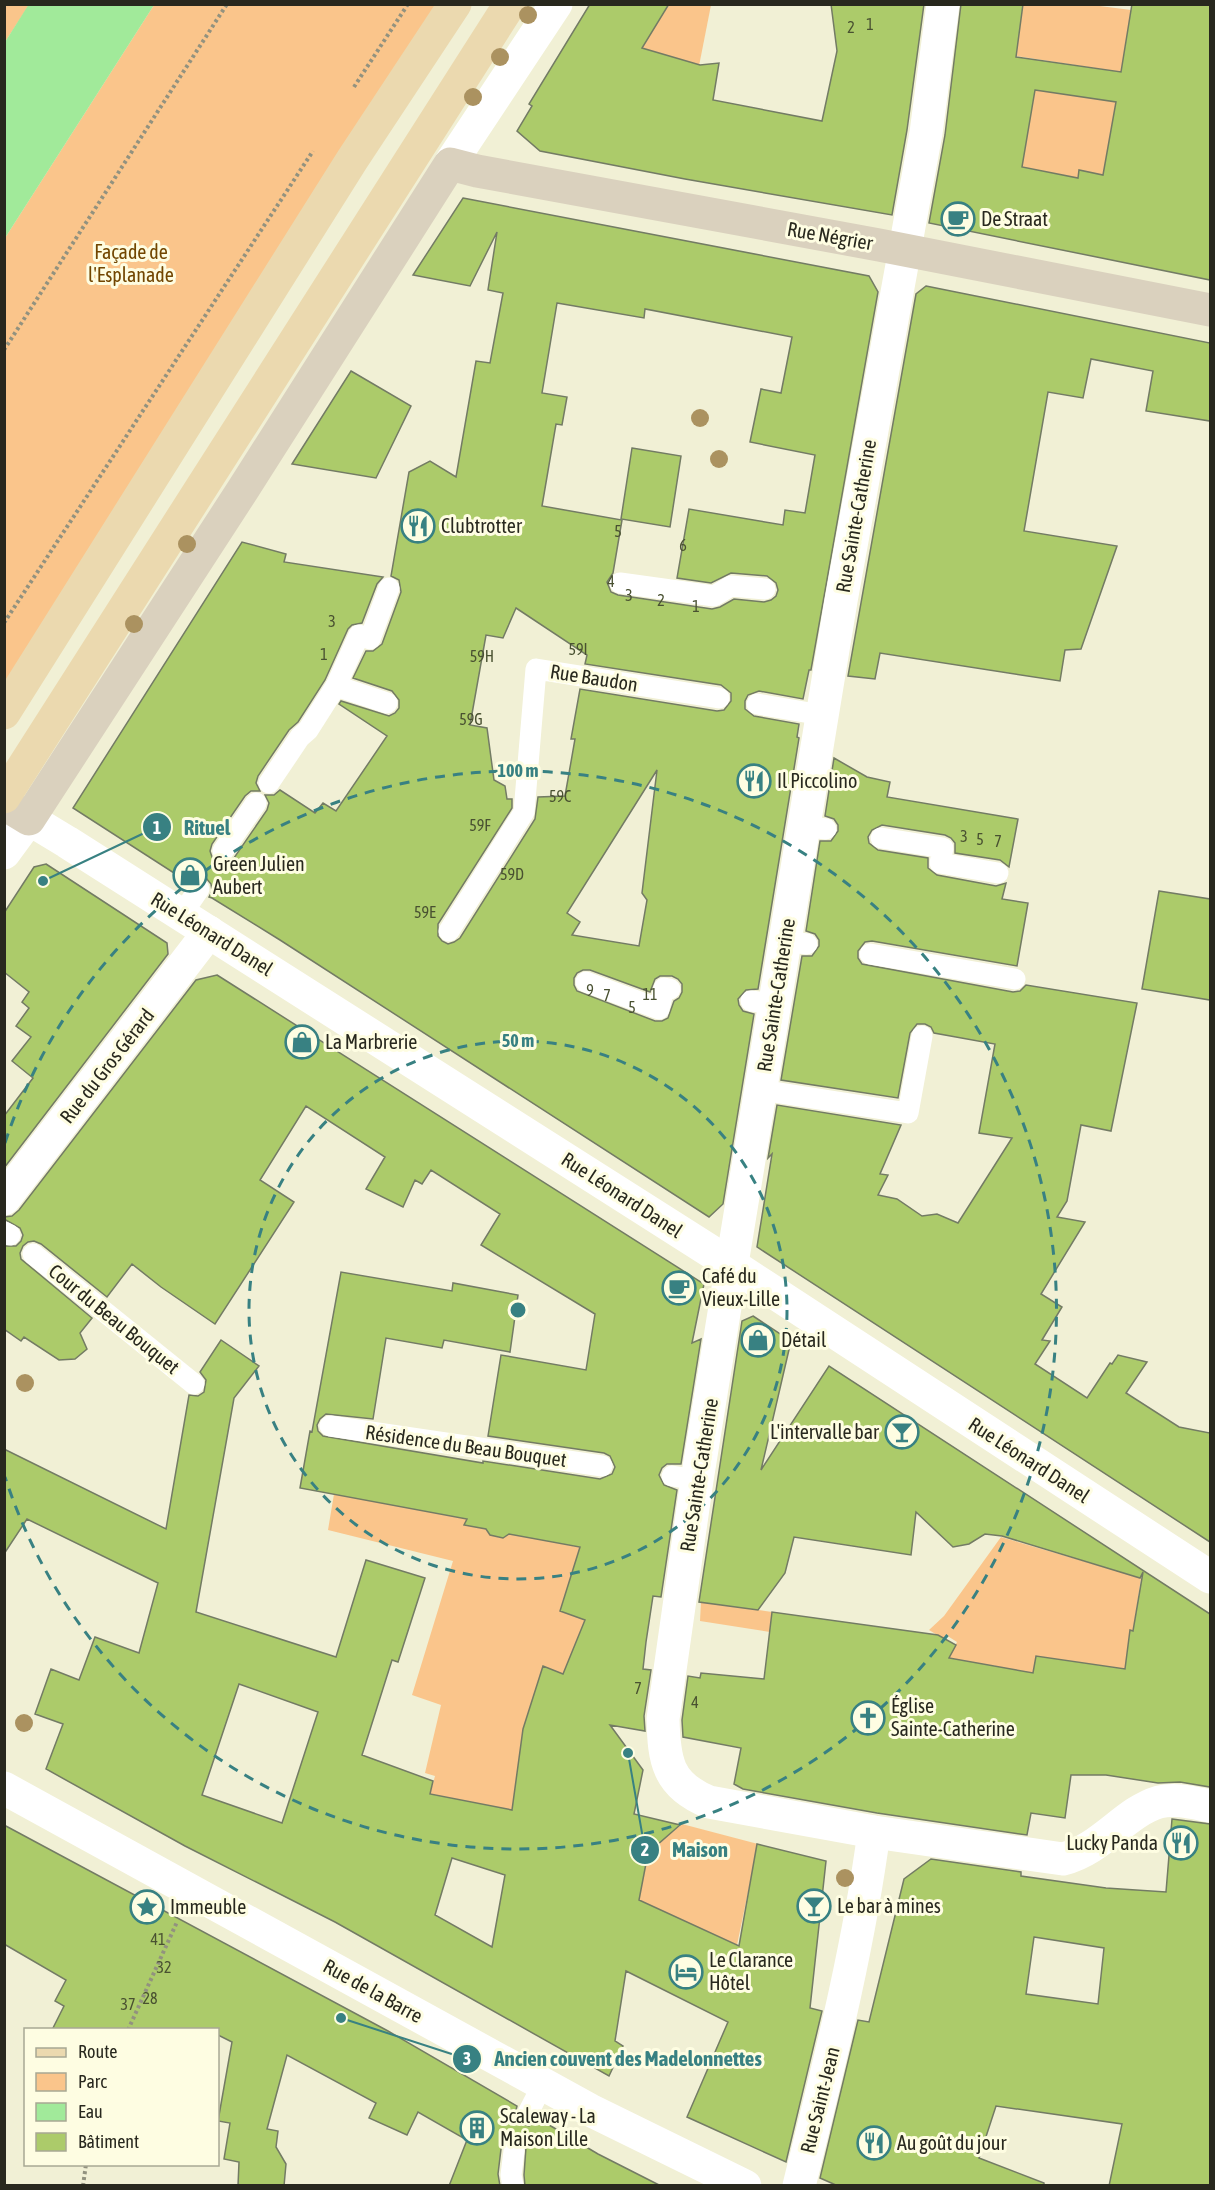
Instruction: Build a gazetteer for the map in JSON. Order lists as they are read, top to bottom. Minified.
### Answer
{"streets":{"street":["Rue Négrier","Rue Sainte-Catherine","Rue Léonard Danel","Rue du Gros Gérard","Rue de la Barre","Rue Saint-Jean"],"lane":["Rue Baudon","Cour du Beau Bouquet","Résidence du Beau Bouquet"]},"crossings":[["Rue Négrier","Rue Sainte-Catherine"],["Rue Sainte-Catherine","Rue Léonard Danel"],["Rue Sainte-Catherine","Rue Saint-Jean"],["Rue Léonard Danel","Rue du Gros Gérard"]],"parks":["Façade de l'Esplanade"],"places":{"cafe":["De Straat","Café du Vieux-Lille"],"restaurant":["Clubtrotter","Il Piccolino","Lucky Panda","Au goût du jour"],"shop":["Green Julien Aubert","La Marbrerie","Détail"],"other":["Rituel","Maison","Ancien couvent des Madelonnettes"],"bar":["L'intervalle bar","Le bar à mines"],"church":["Église Sainte-Catherine"],"place":["Immeuble"],"hotel":["Le Clarance Hôtel"],"building":["Scaleway - La Maison Lille"]},"house_numbers":["1","2","5","6","4","3","2","1","3","59I","1","59H","59G","59C","59F","3","5","7","59D","59E","9","11","7","5","7","4","41","32","28","37"],"legend":["Route","Parc","Eau","Bâtiment"],"rings":["100 m","50 m"]}
